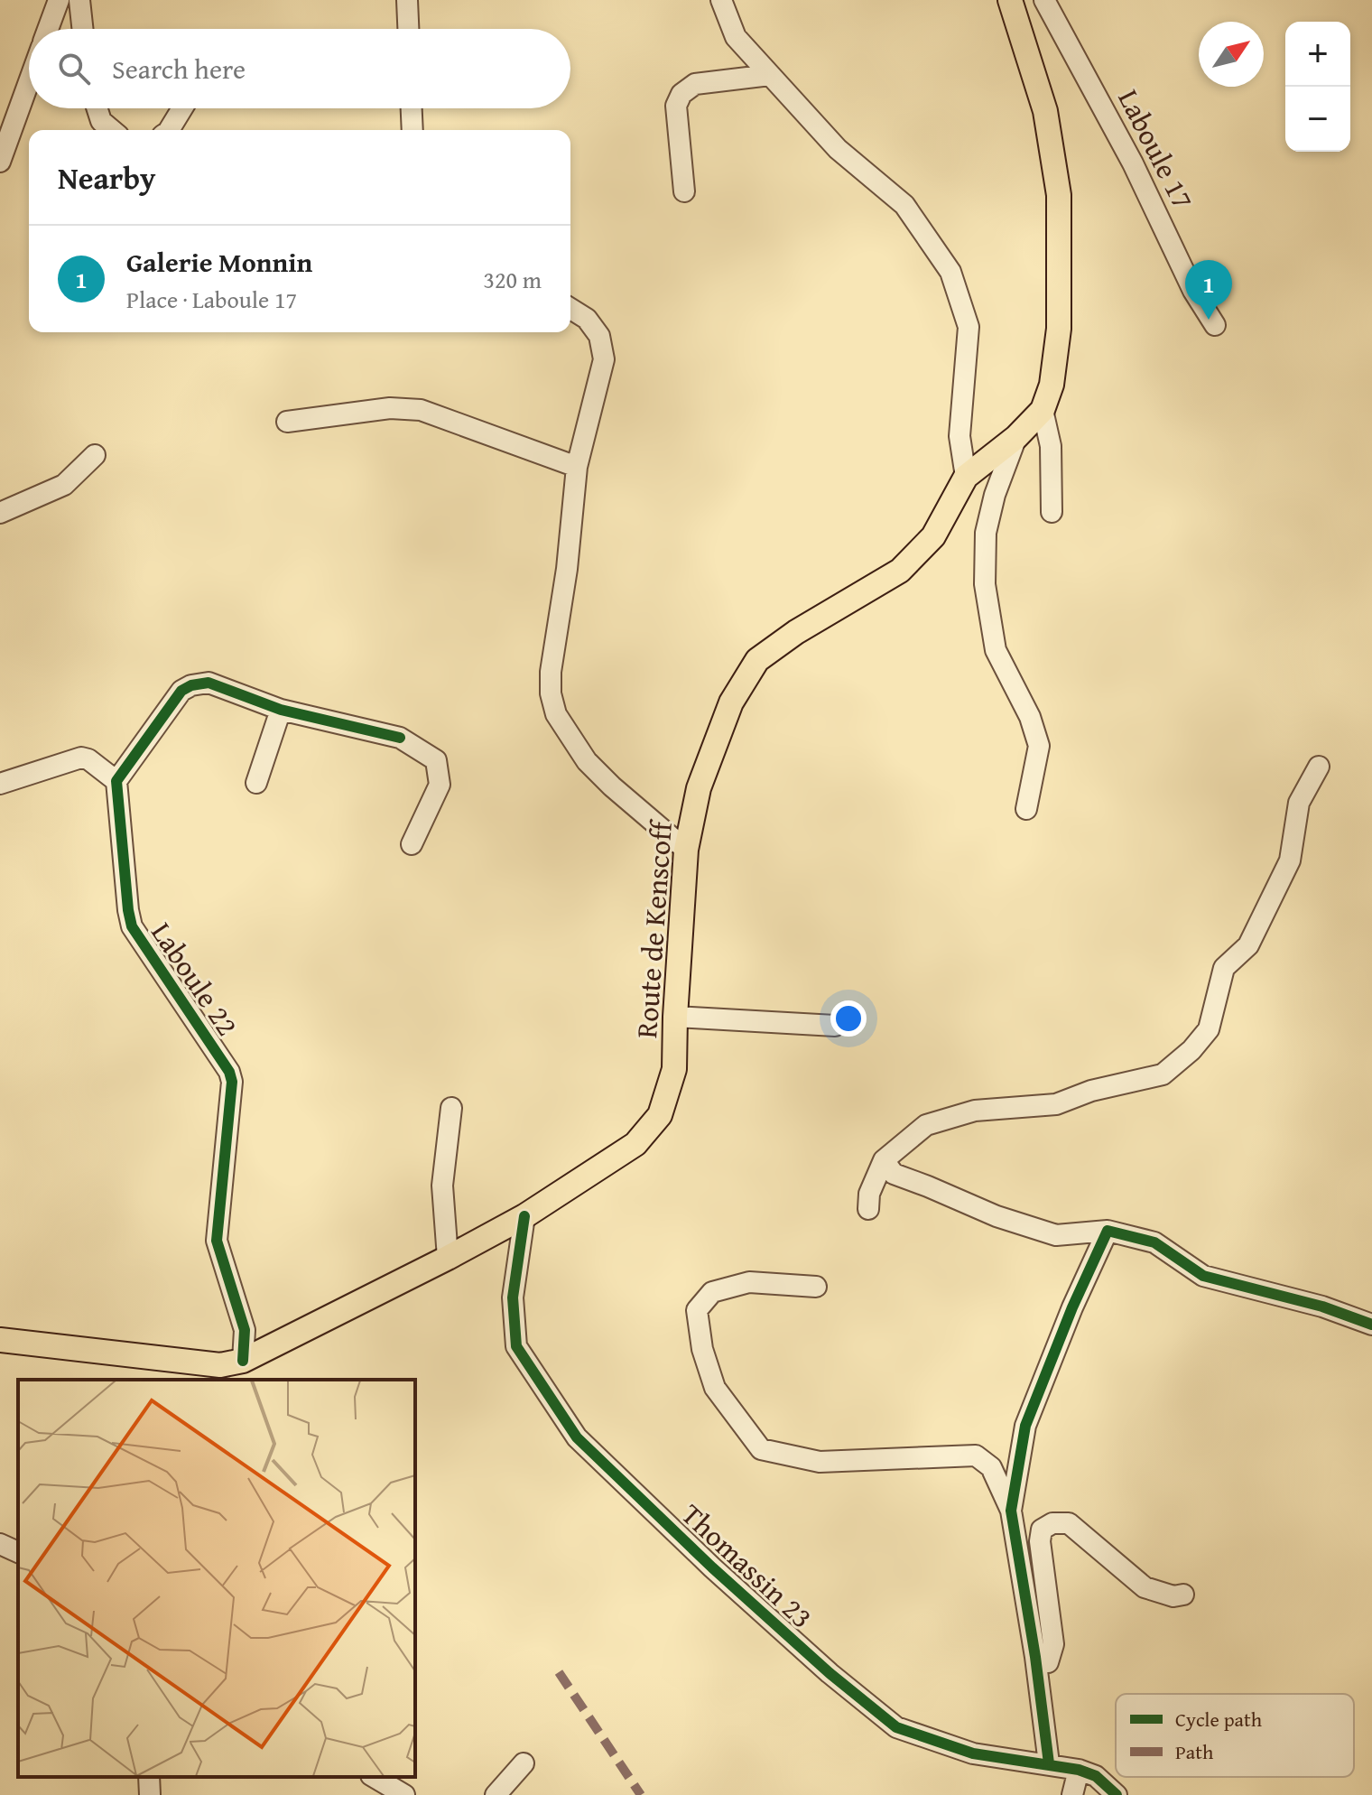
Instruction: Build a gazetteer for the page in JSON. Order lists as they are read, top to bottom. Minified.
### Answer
{"streets":{"main road":["Route de Kenscoff"],"street":["Laboule 17","Laboule 22","Thomassin 23"]},"crossings":[["Route de Kenscoff","Laboule 22"],["Route de Kenscoff","Thomassin 23"]],"legend":["Cycle path","Path"],"north":"top right","page":{"map_buttons":["+","−"],"search":"Search here","heading":"Nearby","list":[{"mark":"1","name":"Galerie Monnin","note":"Place · Laboule 17","value":"320 m"}],"pins":"1"}}
